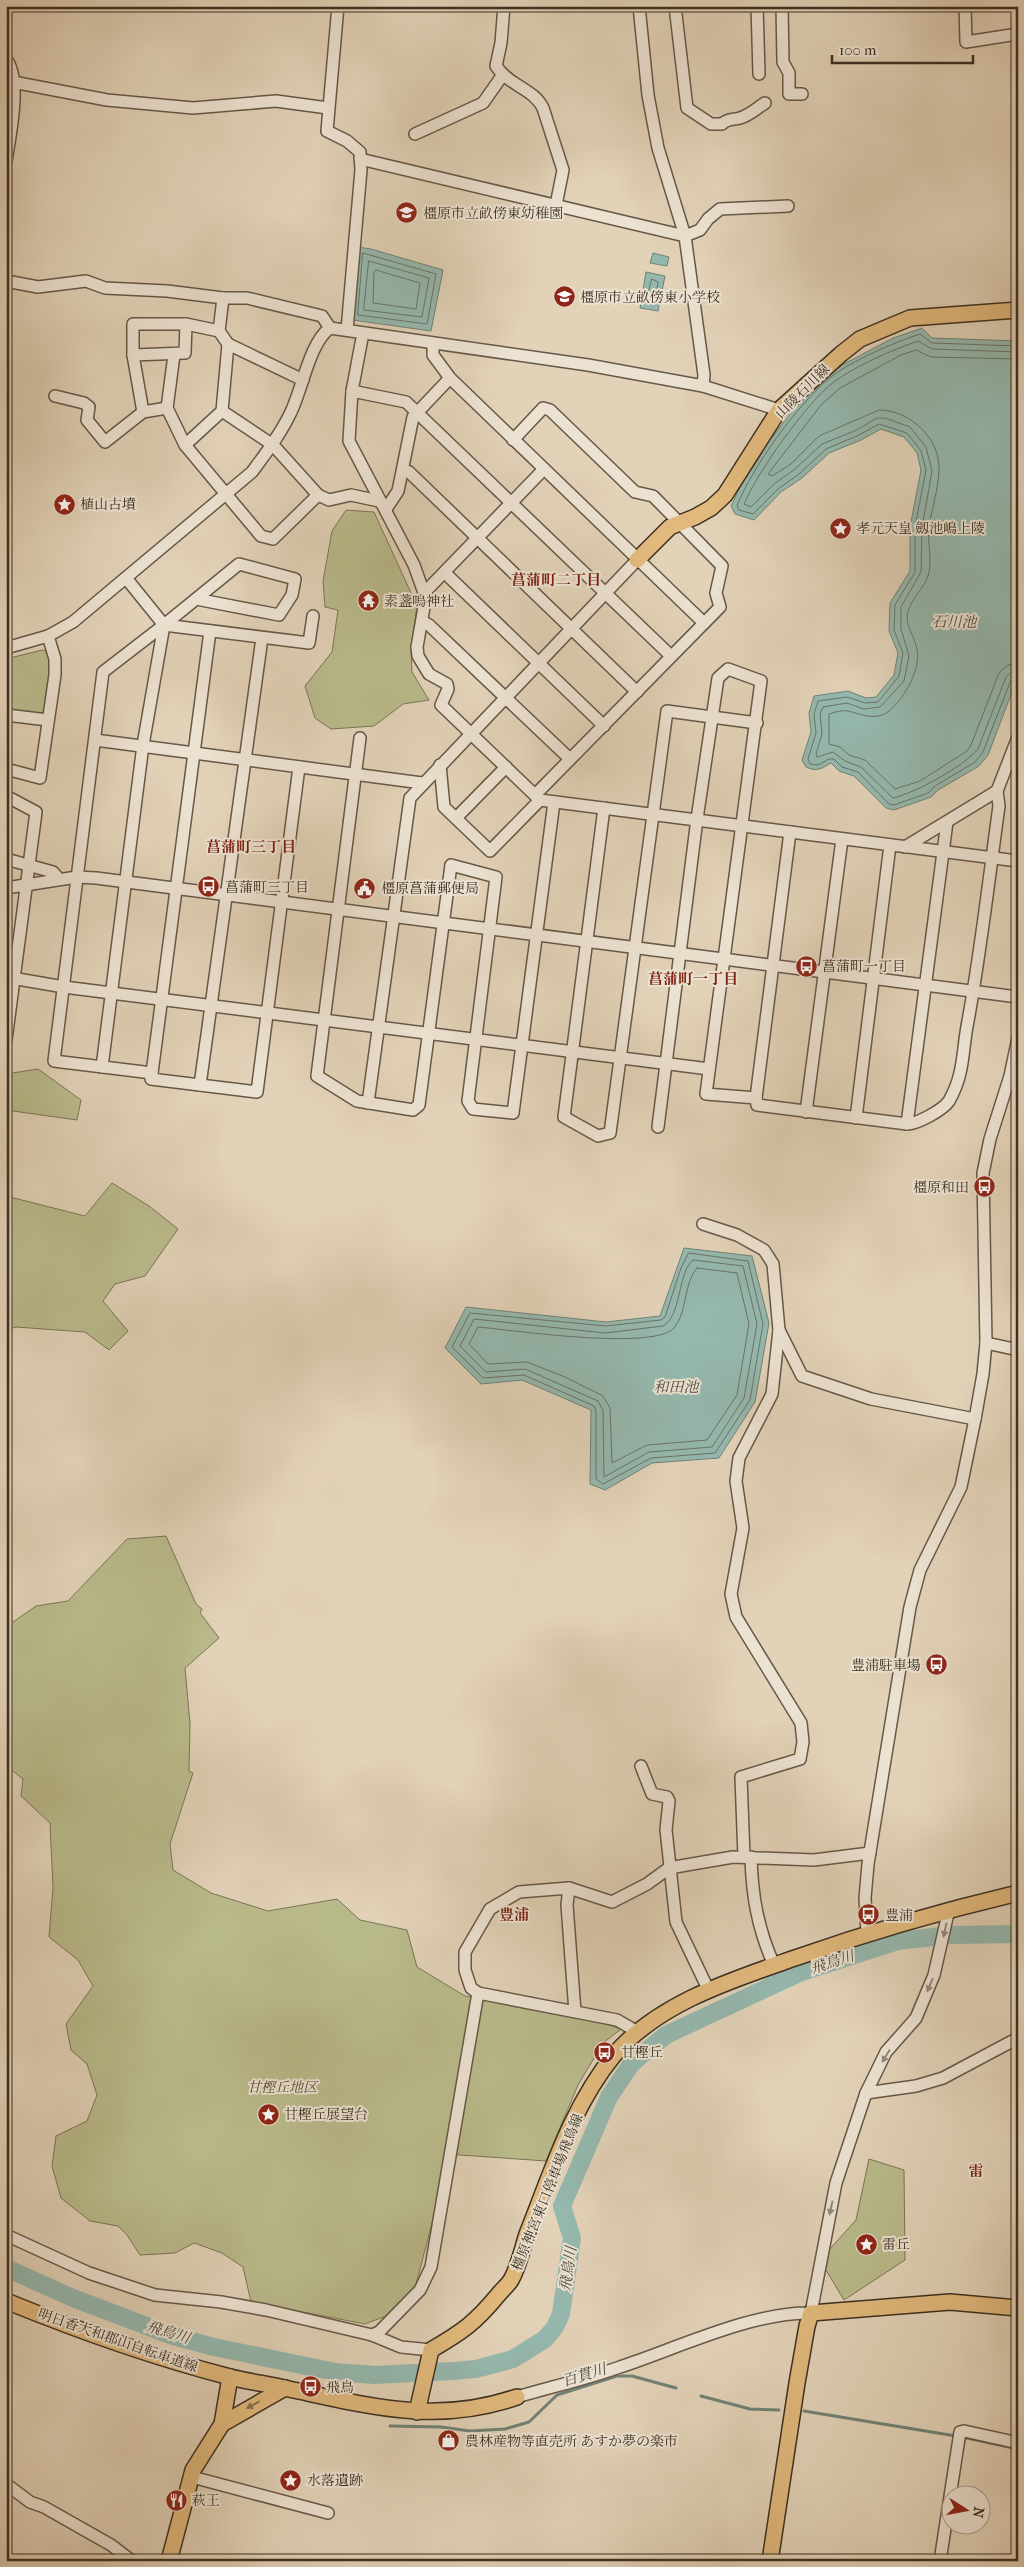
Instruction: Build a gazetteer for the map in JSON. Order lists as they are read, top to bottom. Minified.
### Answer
{"streets":{"main road":["山陵石川線","橿原神宮東口停車場飛鳥線","明日香大和郡山自転車道線"]},"districts":["菖蒲町二丁目","菖蒲町三丁目","菖蒲町一丁目","豊浦","雷"],"water":["石川池","和田池","飛鳥川","百貫川"],"parks":["甘樫丘地区"],"places":{"school or university":["橿原市立畝傍東幼稚園","橿原市立畝傍東小学校"],"place":["植山古墳","孝元天皇 劔池嶋上陵","甘樫丘展望台","雷丘","水落遺跡"],"temple":["素盞嗚神社"],"bus stop":["菖蒲町三丁目","菖蒲町一丁目","橿原和田","豊浦駐車場","豊浦","甘樫丘","飛鳥"],"public building":["橿原菖蒲郵便局"],"shop":["農林産物等直売所 あすか夢の楽市"],"restaurant":["萩王"]},"scale_bar":"100 m","north":"right"}
